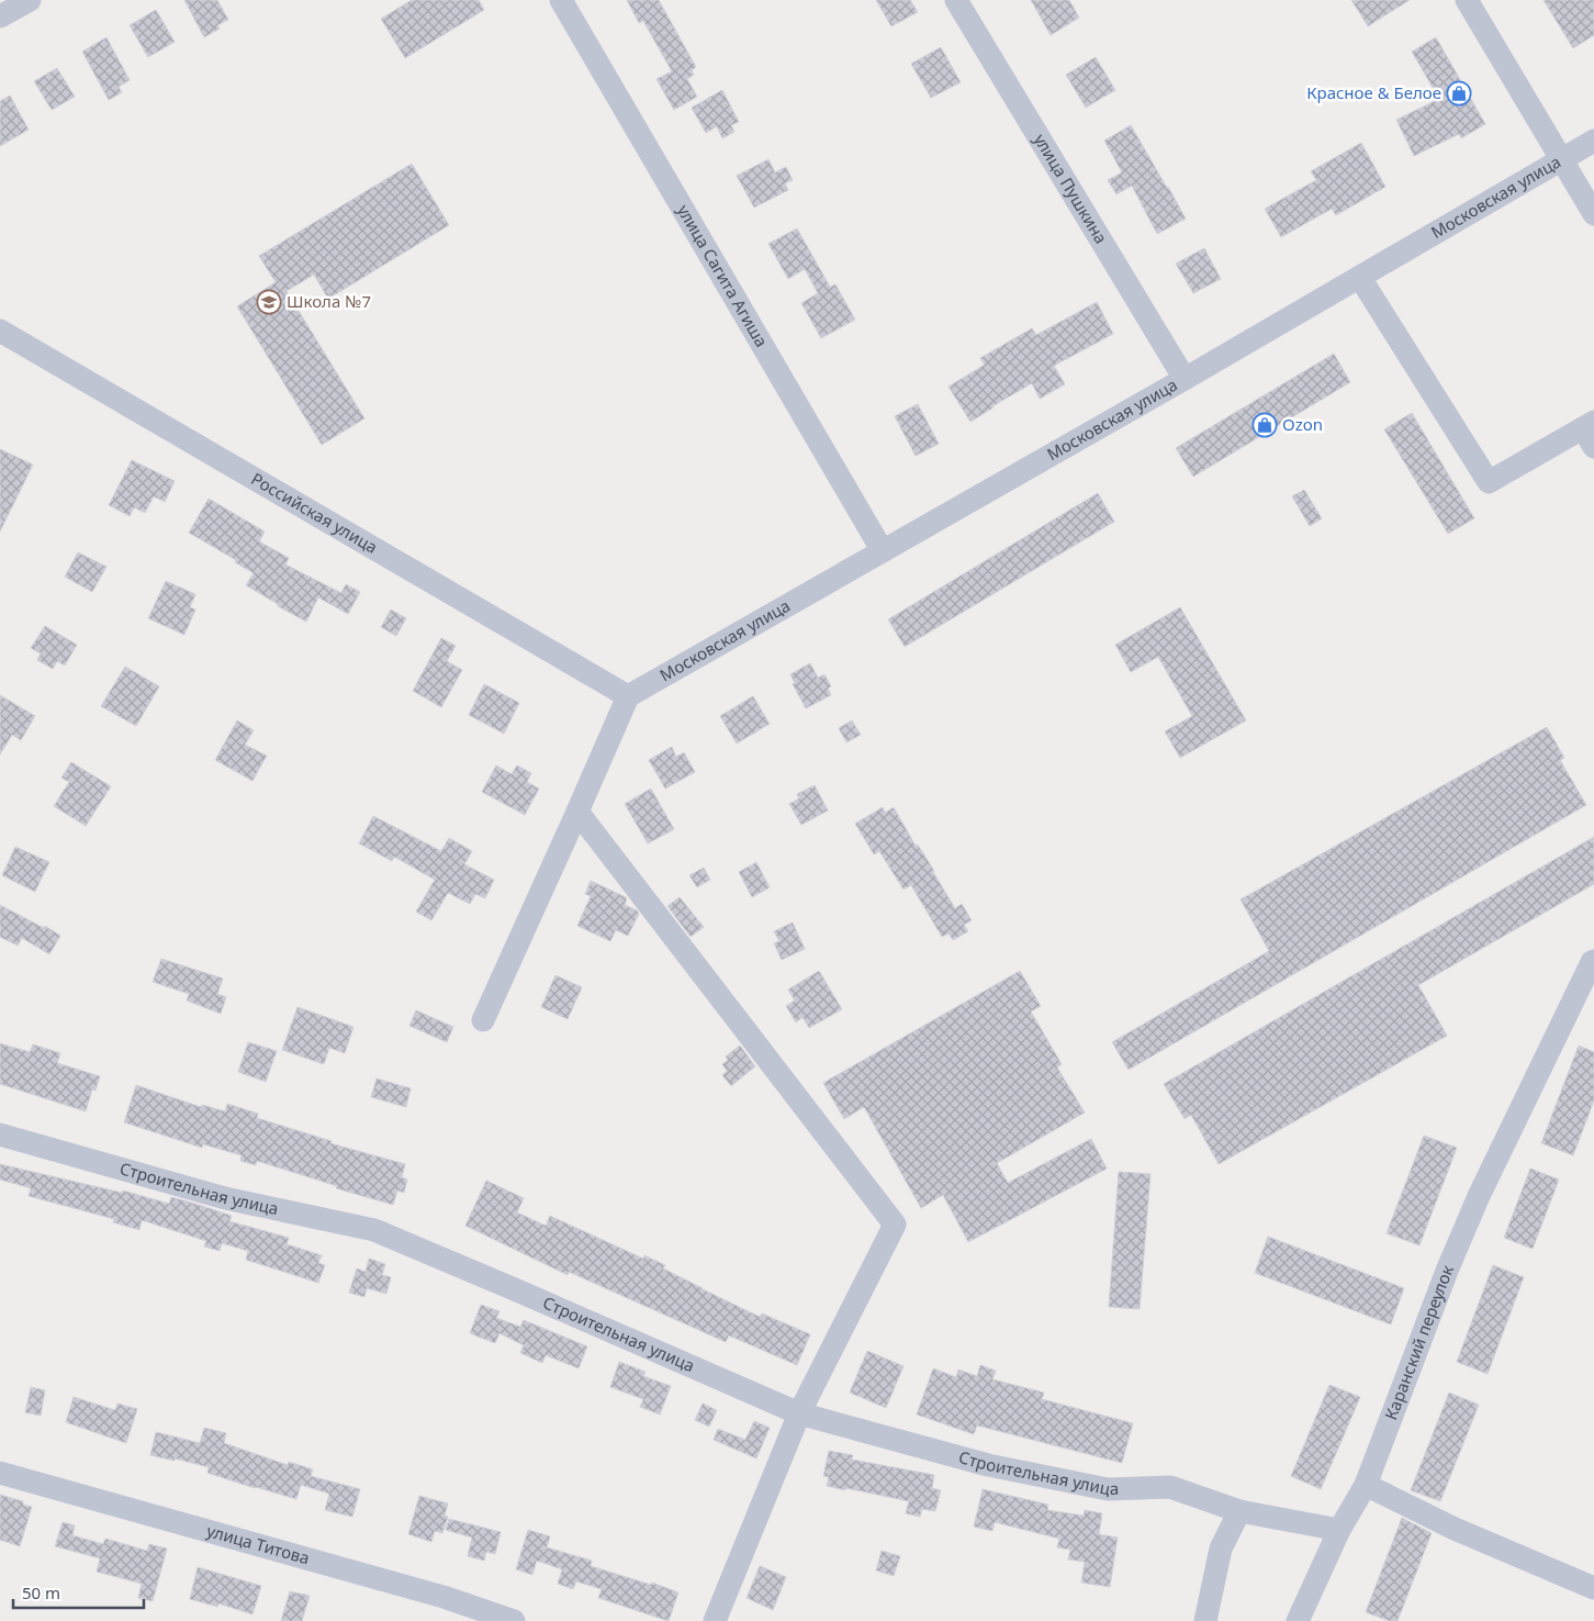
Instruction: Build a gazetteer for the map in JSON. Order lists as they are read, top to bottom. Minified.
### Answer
{"streets":{"street":["улица Пушкина","Московская улица","улица Сагита Агиша","Российская улица","Строительная улица","Каранский переулок","улица Титова"]},"crossings":[["улица Пушкина","Московская улица"],["Московская улица","улица Сагита Агиша"],["Московская улица","Российская улица"]],"places":{"shop":["Красное & Белое","Ozon"],"school or university":["Школа №7"]},"scale_bar":"50 m"}
